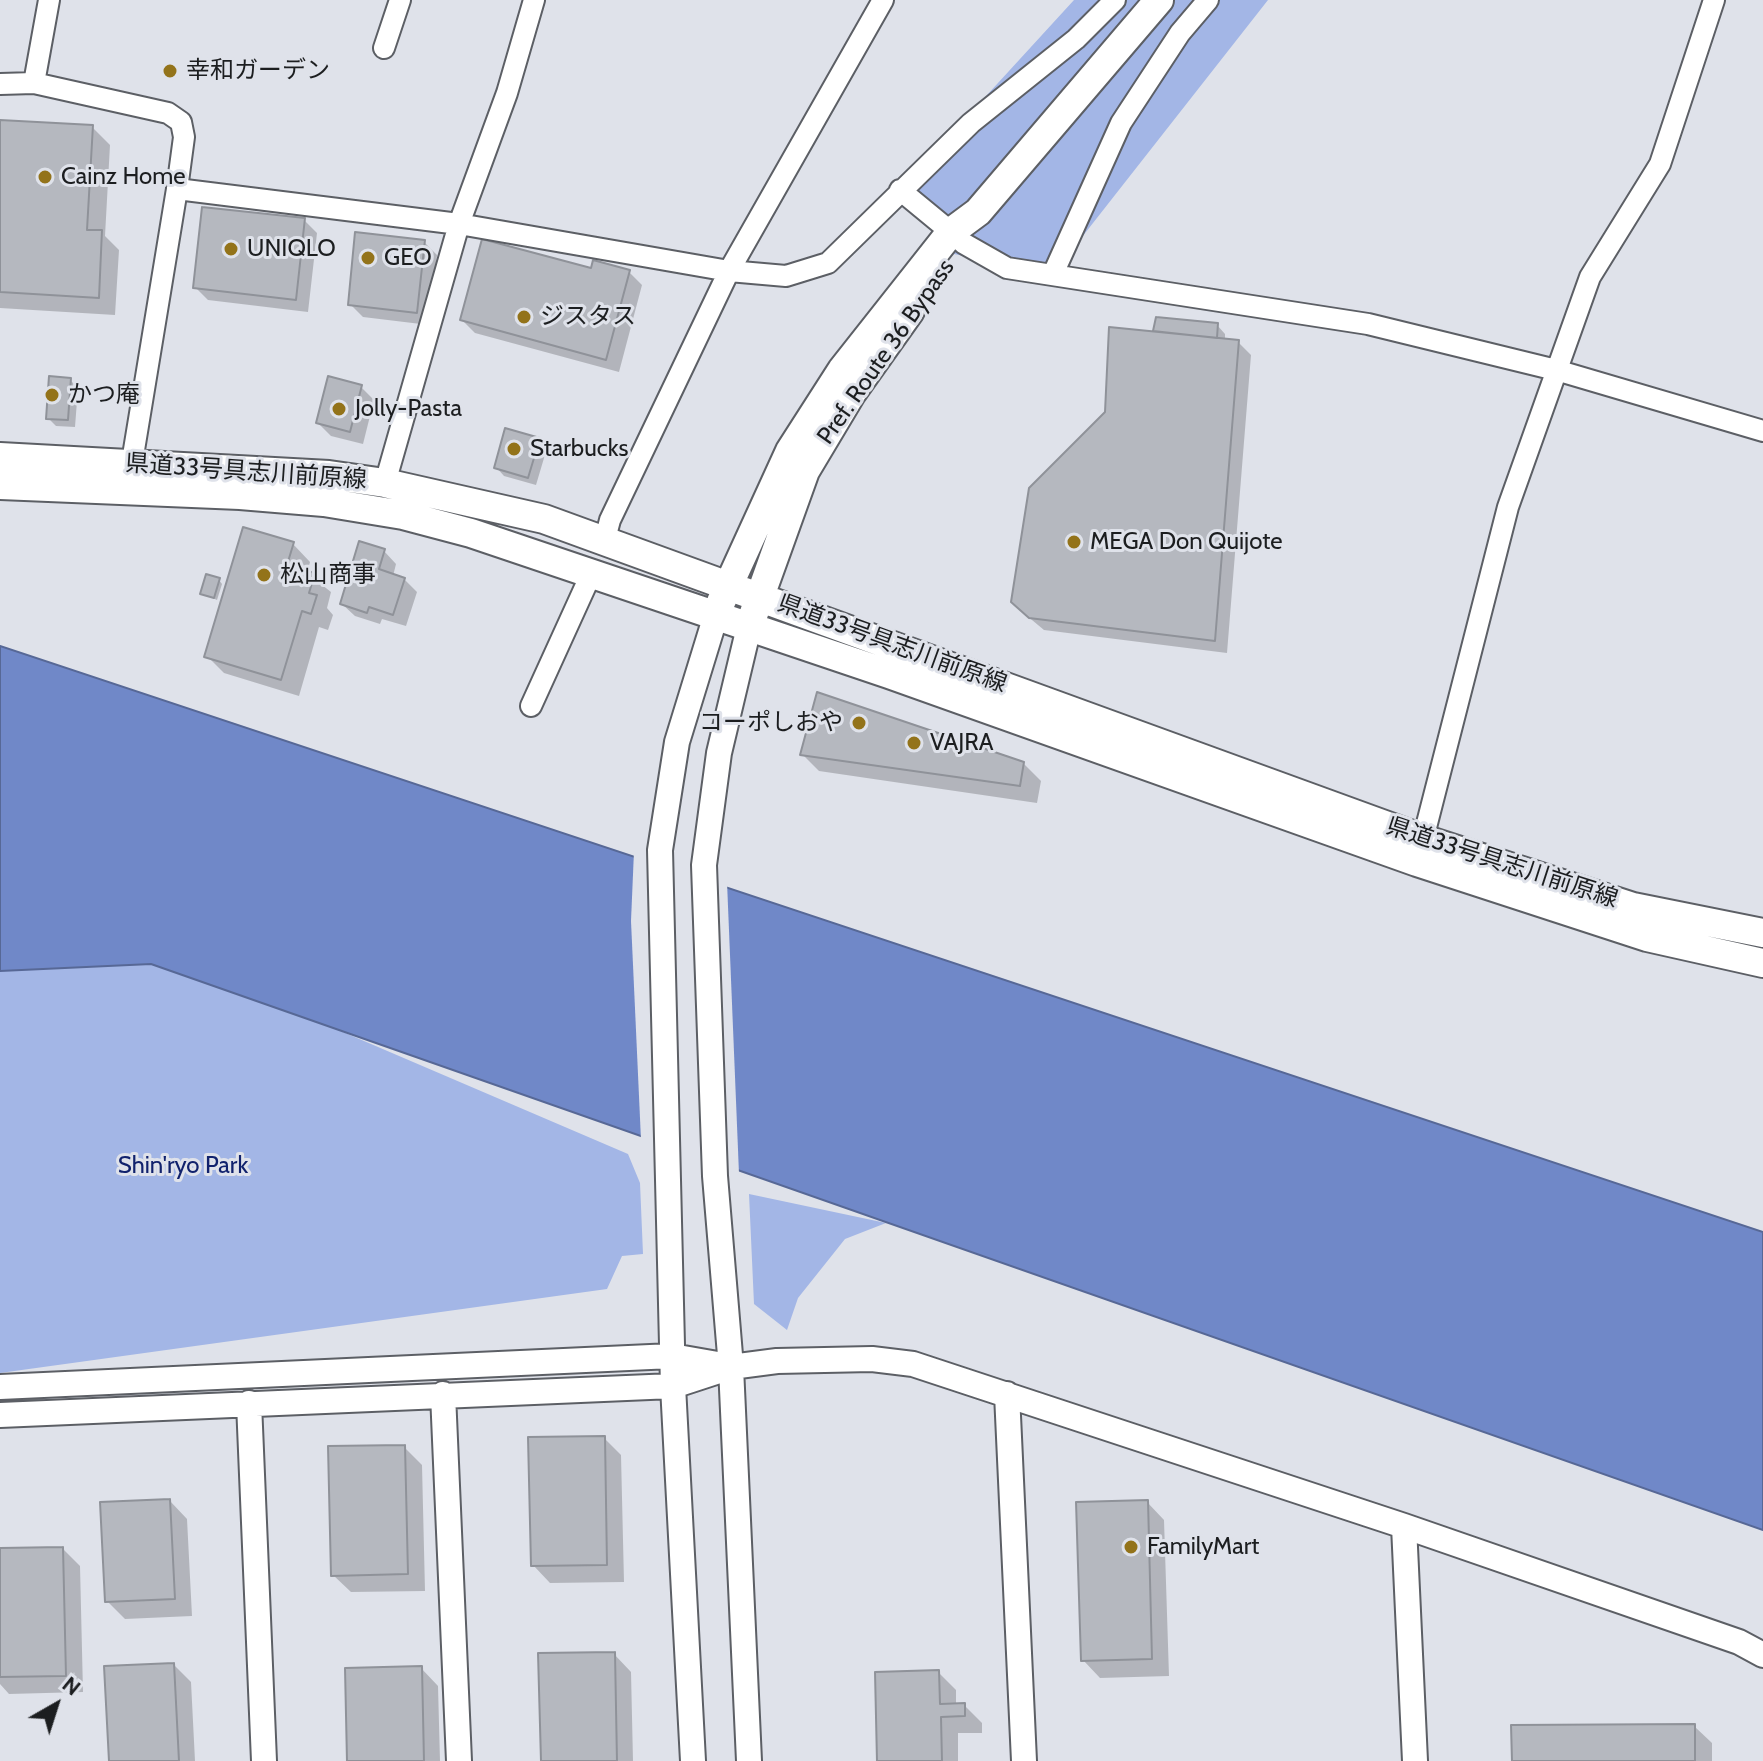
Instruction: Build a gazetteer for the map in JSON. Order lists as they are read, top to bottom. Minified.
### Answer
{"streets":{"main road":["Pref. Route 36 Bypass","県道33号具志川前原線"]},"crossings":[["Pref. Route 36 Bypass","県道33号具志川前原線"]],"parks":["Shin'ryo Park"],"places":["幸和ガーデン","Cainz Home","UNIQLO","GEO","ジスタス","かつ庵","Jolly-Pasta","Starbucks","MEGA Don Quijote","松山商事","コーポしおや","VAJRA","FamilyMart"],"north":"top right"}
